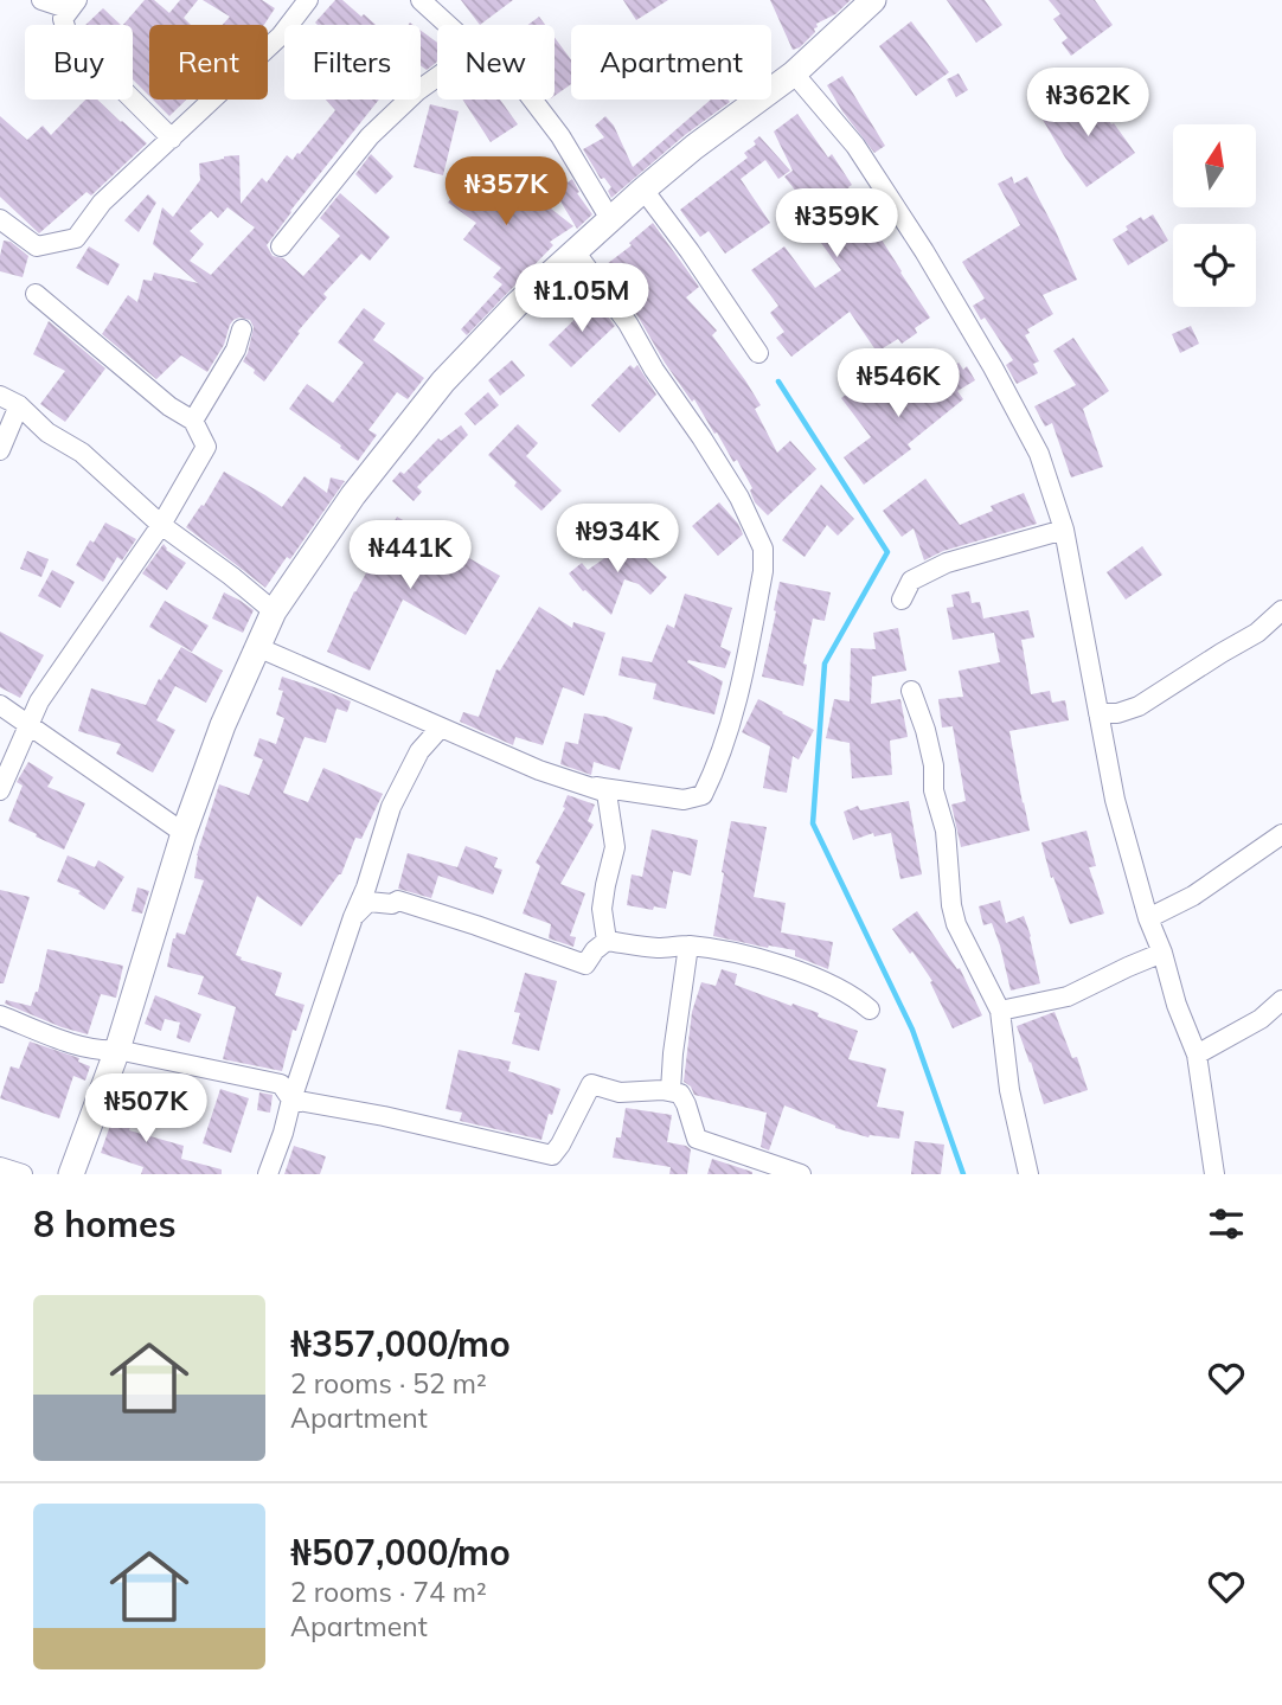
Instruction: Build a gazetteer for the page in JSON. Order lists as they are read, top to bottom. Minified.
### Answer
{"north":"top","page":{"chip":["Buy","Rent","Filters","New","Apartment"],"price":["₦362K","₦357K","₦359K","₦1.05M","₦546K","₦934K","₦441K","₦507K"],"heading":"8 homes","list":[{"name":"₦357,000/mo","note":"2 rooms · 52 m² · Apartment"},{"name":"₦507,000/mo","note":"2 rooms · 74 m² · Apartment"}]}}
